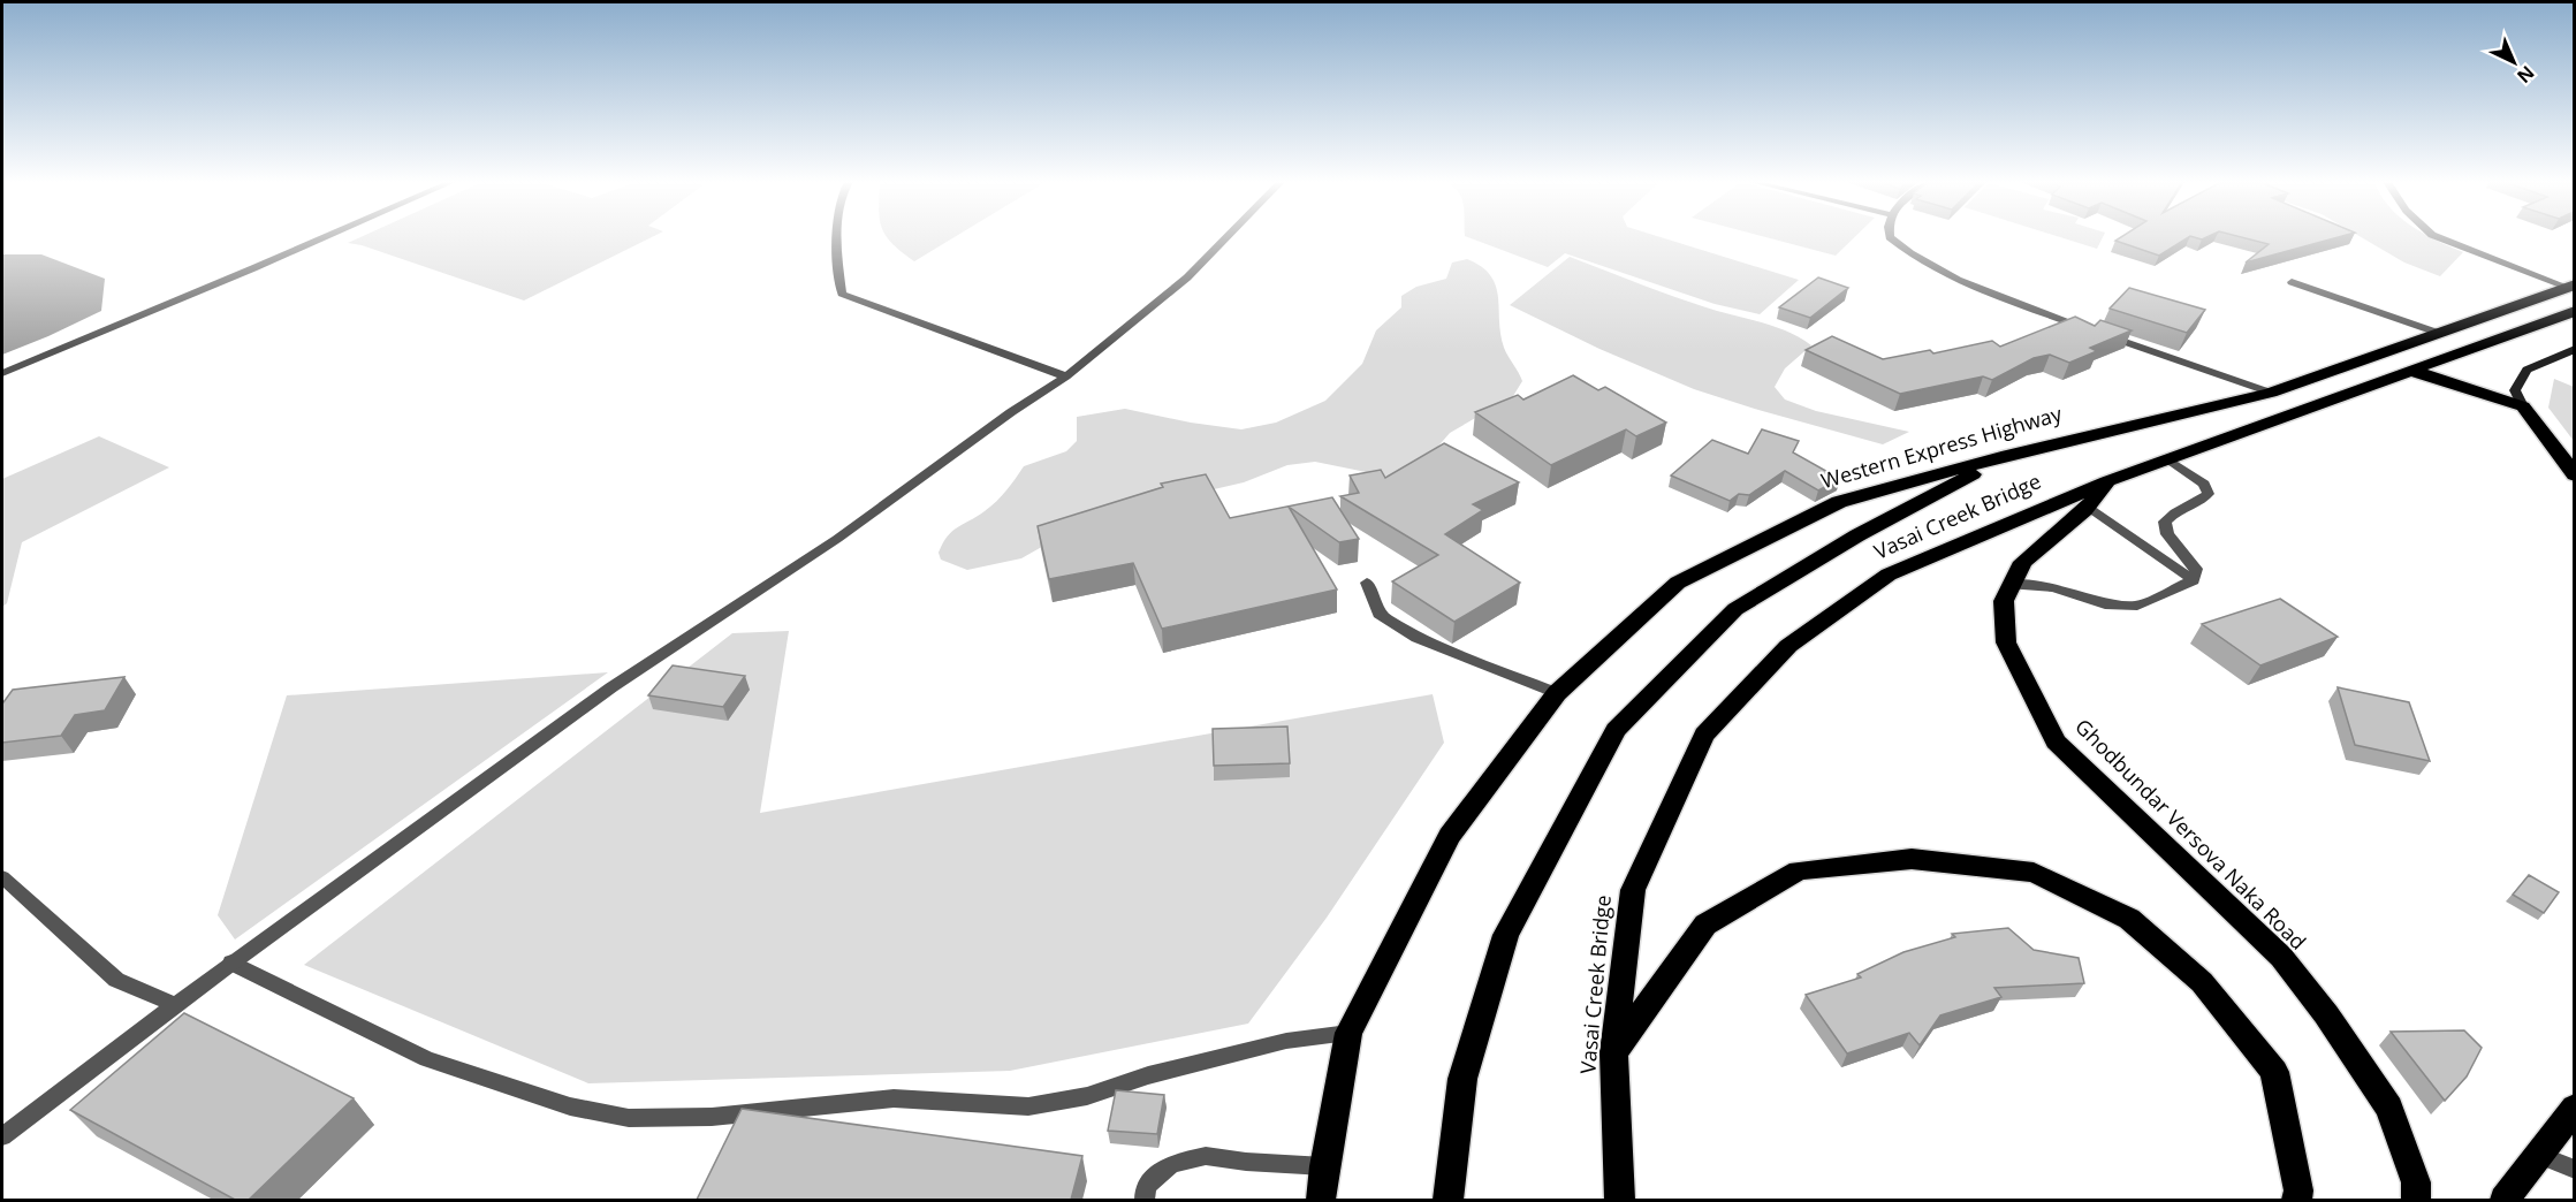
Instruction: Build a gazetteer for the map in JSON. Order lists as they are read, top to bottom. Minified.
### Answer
{"streets":{"highway":["Western Express Highway","Vasai Creek Bridge","Ghodbundar Versova Naka Road"]},"crossings":[["Vasai Creek Bridge","Ghodbundar Versova Naka Road"]],"north":"bottom right"}
